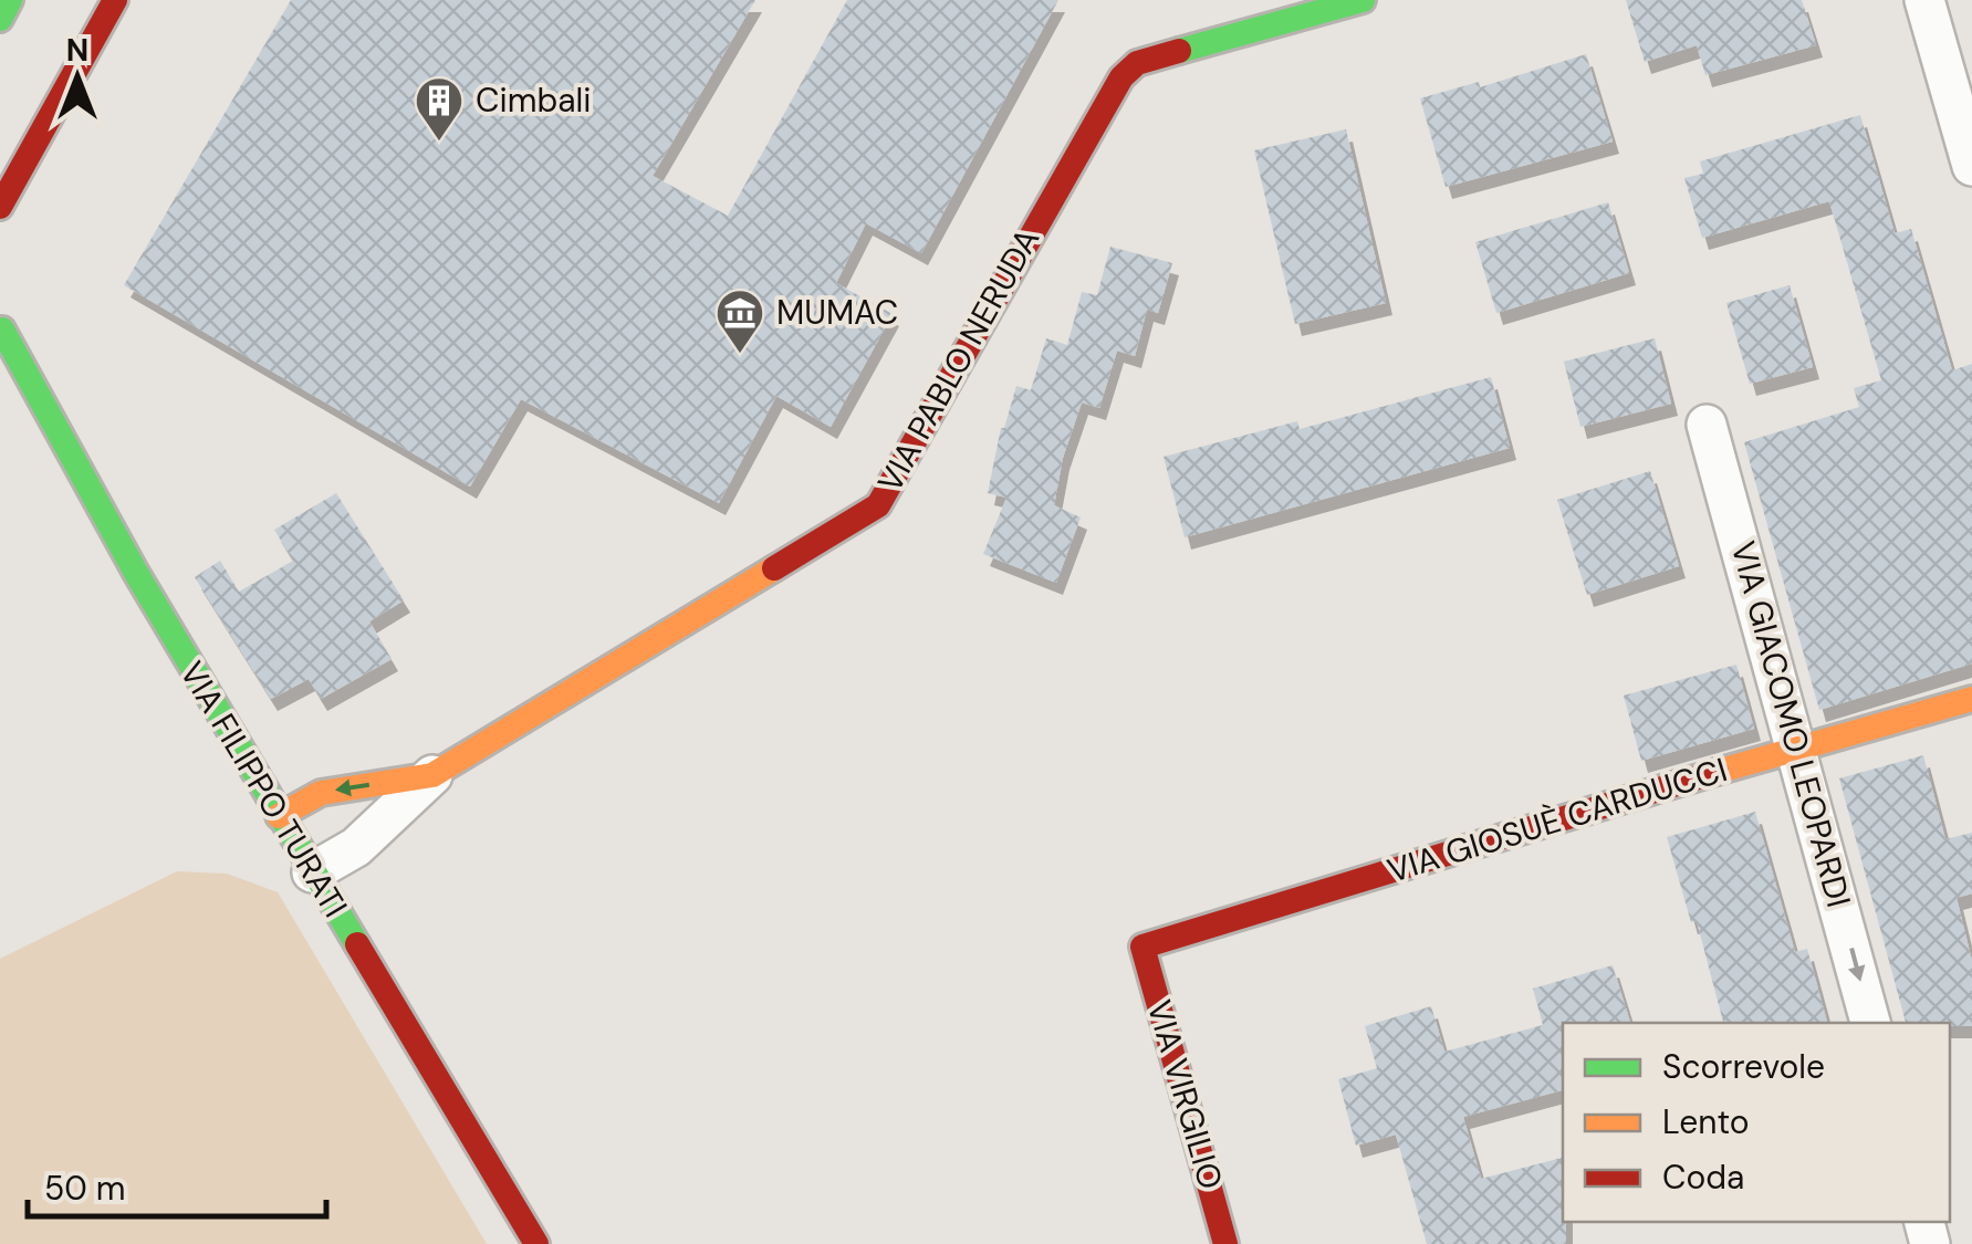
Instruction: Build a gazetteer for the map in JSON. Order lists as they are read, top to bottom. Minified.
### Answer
{"streets":{"main road":["VIA PABLO NERUDA","VIA FILIPPO TURATI","VIA GIOSUÈ CARDUCCI","VIA VIRGILIO"],"street":["VIA GIACOMO LEOPARDI"]},"crossings":[["VIA PABLO NERUDA","VIA FILIPPO TURATI"],["VIA GIACOMO LEOPARDI","VIA GIOSUÈ CARDUCCI"],["VIA GIOSUÈ CARDUCCI","VIA VIRGILIO"]],"one_way":["VIA GIACOMO LEOPARDI"],"places":{"building":["Cimbali"],"museum":["MUMAC"]},"legend":["Scorrevole","Lento","Coda"],"scale_bar":"50 m","north":"top"}
